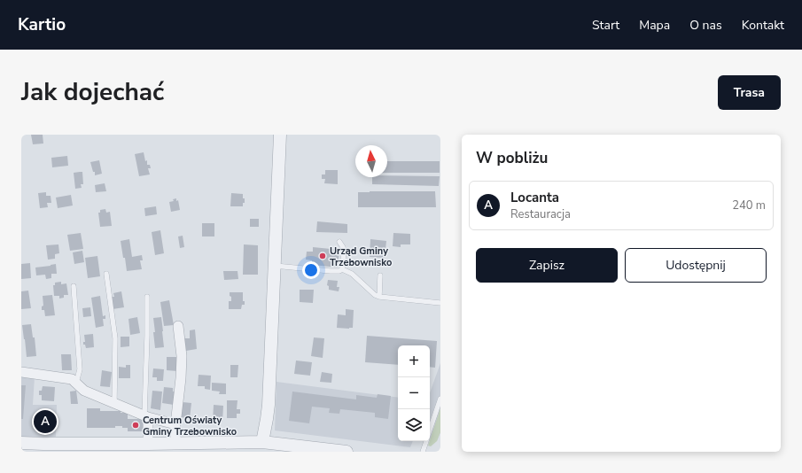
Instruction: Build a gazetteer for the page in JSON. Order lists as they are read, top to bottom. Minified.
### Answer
{"places":["Urząd Gminy Trzebownisko","Centrum Oświaty Gminy Trzebownisko"],"north":"top","page":{"header":"Kartio","nav":["Start","Mapa","O nas","Kontakt"],"title":"Jak dojechać","buttons":["Trasa",["Zapisz","Udostępnij"]],"heading":"W pobliżu","list":[{"mark":"A","name":"Locanta","note":"Restauracja","value":"240 m"}],"map_buttons":["+","−"],"pins":"A"}}
